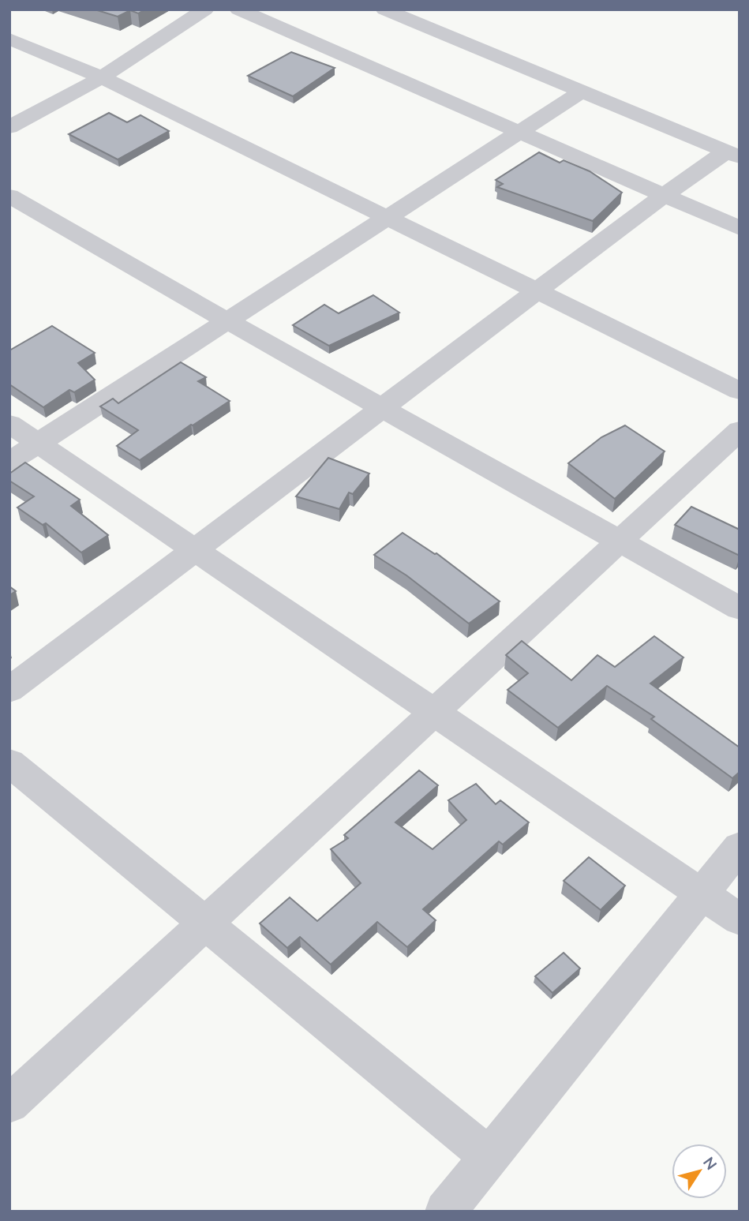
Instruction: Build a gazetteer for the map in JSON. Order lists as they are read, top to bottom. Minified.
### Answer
{"north":"top right"}
